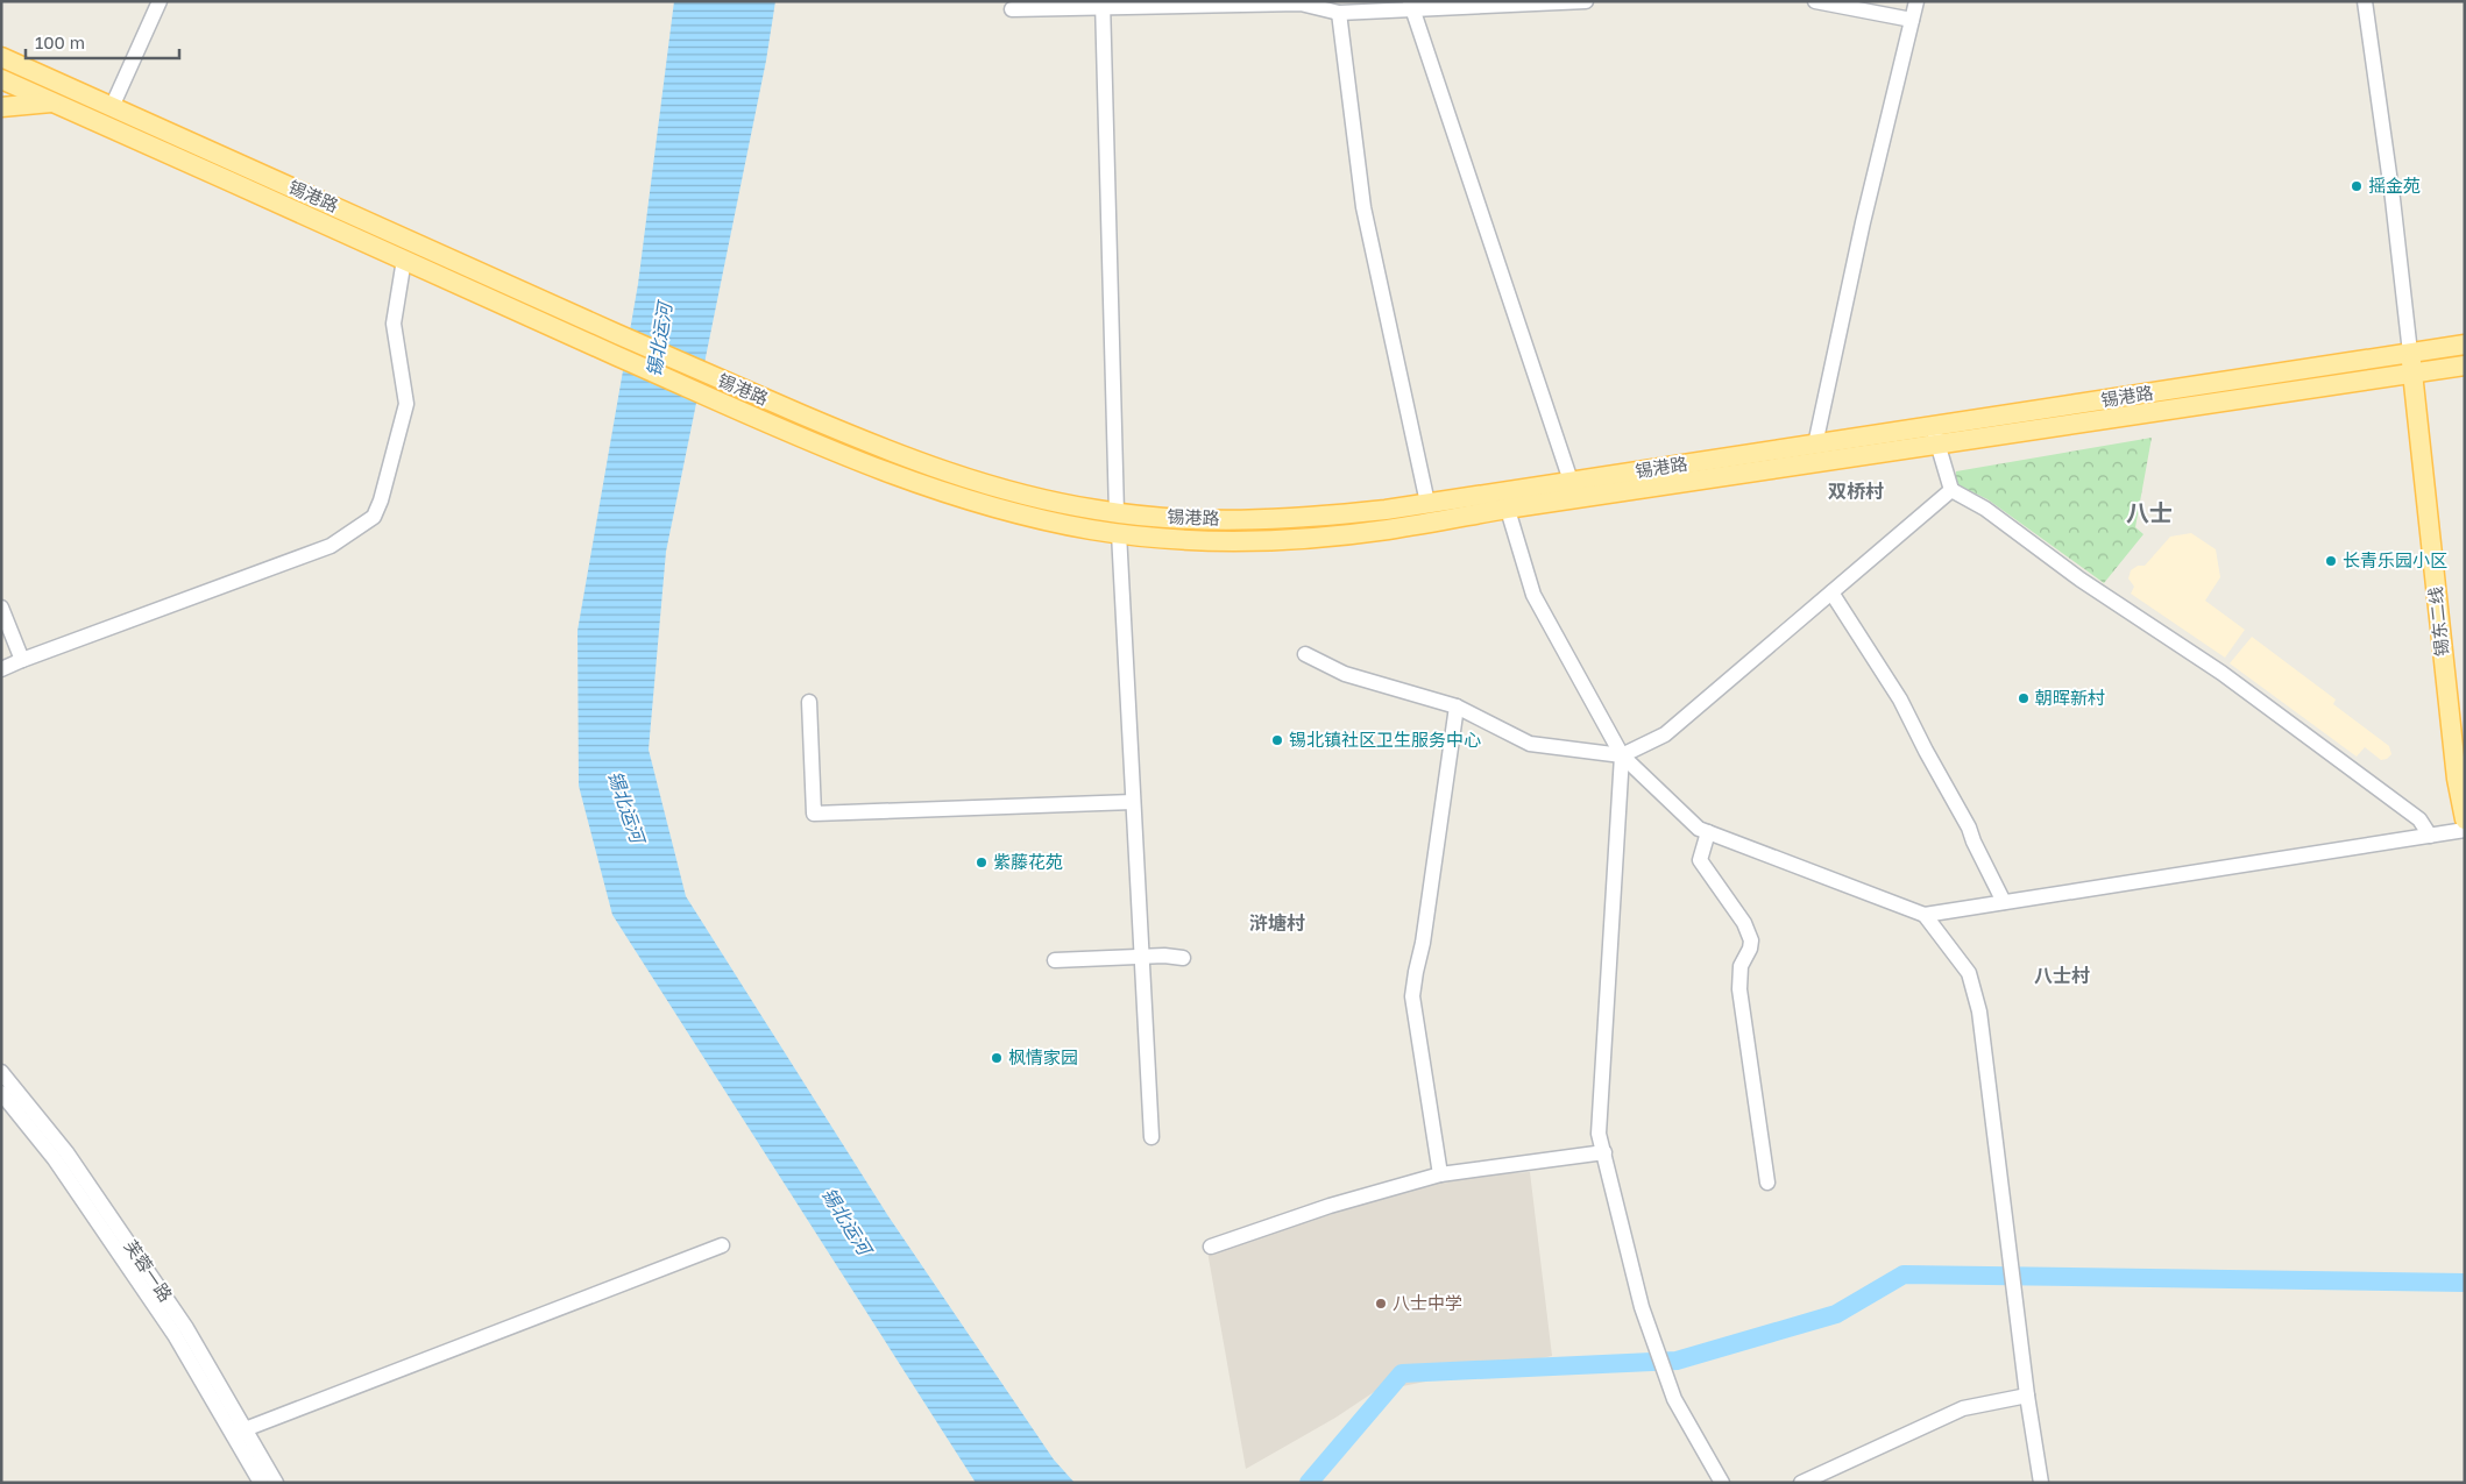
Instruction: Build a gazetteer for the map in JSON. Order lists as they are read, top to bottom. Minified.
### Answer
{"streets":{"main road":["锡港路","锡东二线"],"street":["芙蓉一路"]},"crossings":[["锡港路","锡东二线"]],"districts":["双桥村","八士","浒塘村","八士村"],"water":["锡北运河"],"places":["摇金苑","长青乐园小区","朝晖新村","锡北镇社区卫生服务中心","紫藤花苑","枫情家园","八士中学"],"scale_bar":"100 m"}
